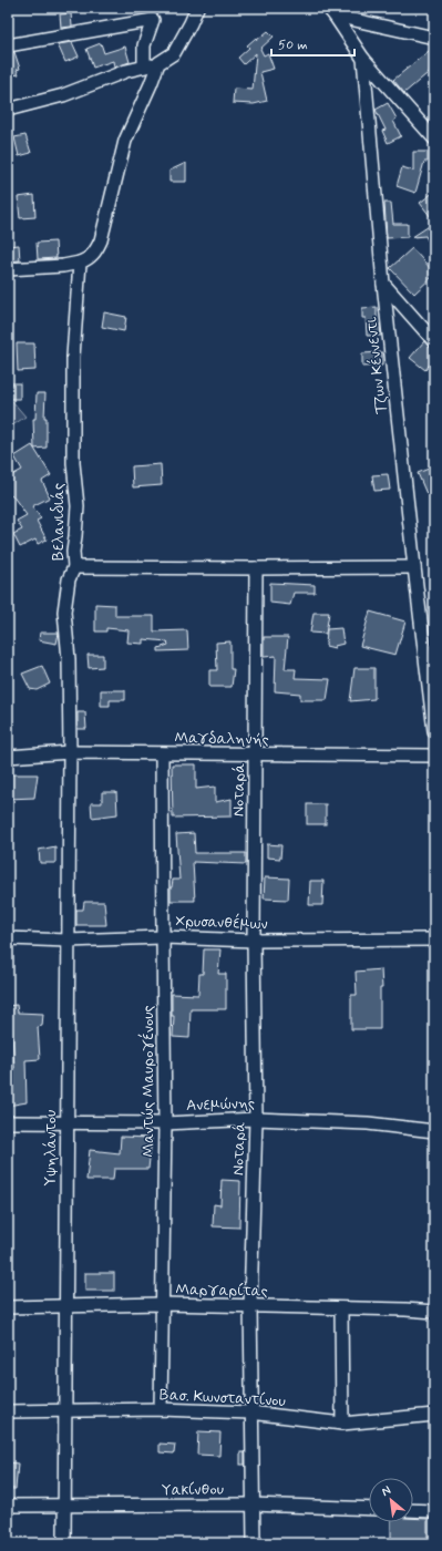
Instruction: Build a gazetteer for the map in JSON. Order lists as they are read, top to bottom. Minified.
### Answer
{"streets":{"street":["Τζων Κέννεντι","Βελανιδιάς","Μαγδαληνής","Νοταρά","Χρυσανθέμων","Μαντώς Μαυρογένους","Ανεμώνης","Υψηλάντου","Μαργαρίτας","Βασ. Κωνσταντίνου","Υακίνθου"]},"crossings":[["Βελανιδιάς","Μαγδαληνής"],["Βελανιδιάς","Υψηλάντου"],["Μαγδαληνής","Νοταρά"],["Μαγδαληνής","Μαντώς Μαυρογένους"],["Μαγδαληνής","Υψηλάντου"],["Νοταρά","Χρυσανθέμων"],["Νοταρά","Ανεμώνης"],["Νοταρά","Μαργαρίτας"],["Νοταρά","Βασ. Κωνσταντίνου"],["Νοταρά","Υακίνθου"],["Χρυσανθέμων","Μαντώς Μαυρογένους"],["Χρυσανθέμων","Υψηλάντου"],["Μαντώς Μαυρογένους","Ανεμώνης"],["Μαντώς Μαυρογένους","Μαργαρίτας"],["Μαντώς Μαυρογένους","Βασ. Κωνσταντίνου"],["Ανεμώνης","Υψηλάντου"],["Υψηλάντου","Μαργαρίτας"],["Υψηλάντου","Βασ. Κωνσταντίνου"],["Υψηλάντου","Υακίνθου"]],"scale_bar":"50 m","north":"top left"}
